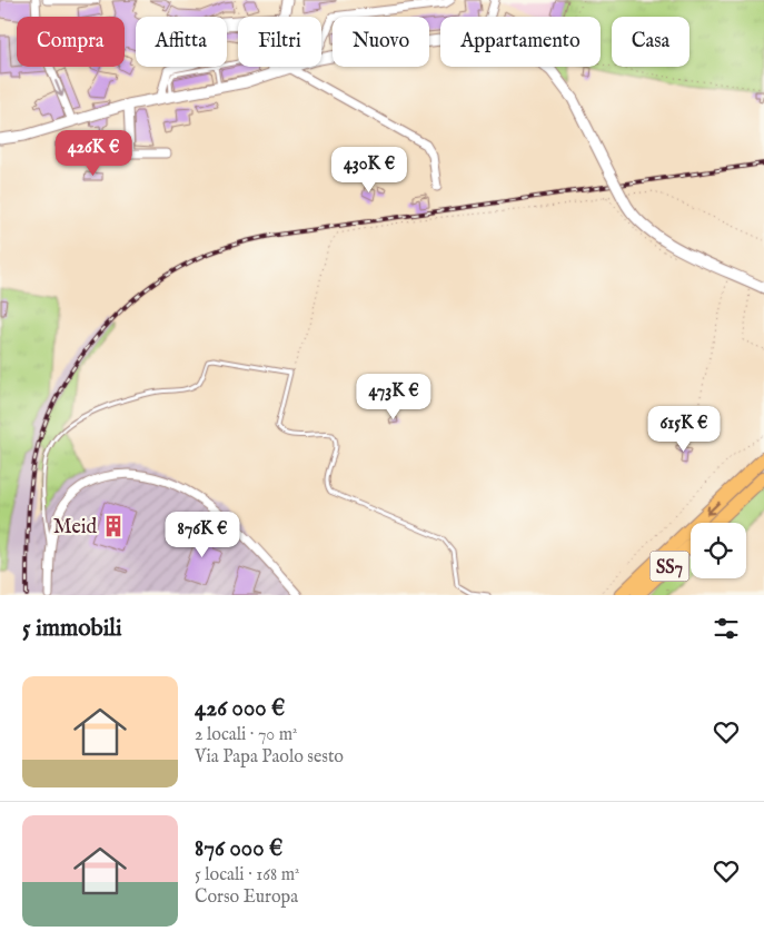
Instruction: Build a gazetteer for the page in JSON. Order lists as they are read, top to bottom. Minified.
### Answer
{"streets":{"highway":["SS7"]},"places":{"building":["Meid"]},"page":{"chip":["Compra","Affitta","Filtri","Nuovo","Appartamento","Casa"],"price":["426K €","430K €","473K €","615K €","876K €"],"heading":"5 immobili","list":[{"name":"426 000 €","note":"2 locali · 70 m² · Via Papa Paolo sesto"},{"name":"876 000 €","note":"5 locali · 168 m² · Corso Europa"}]}}
